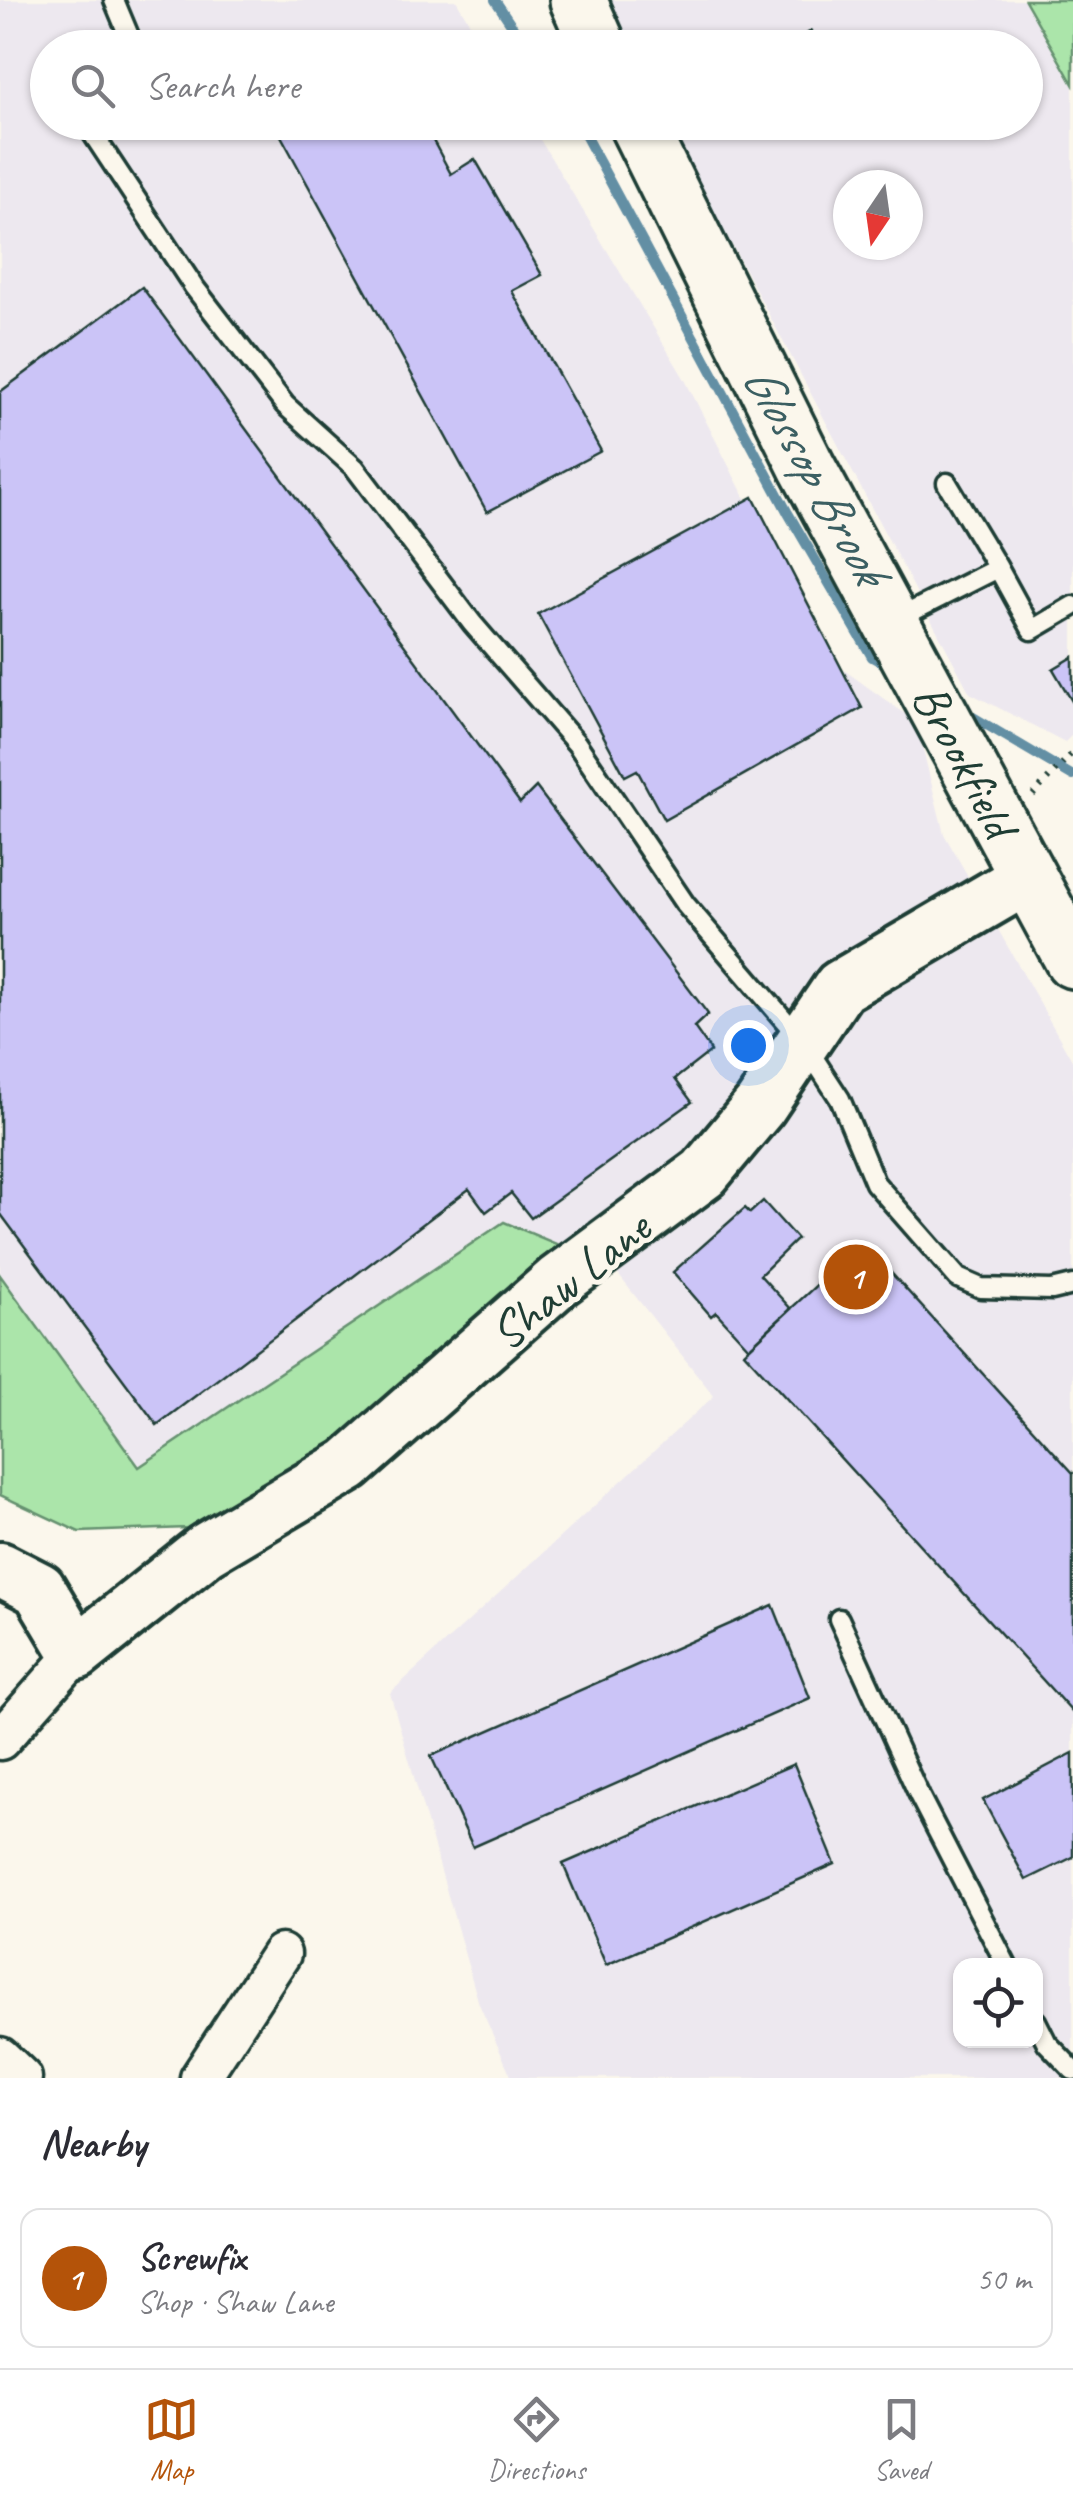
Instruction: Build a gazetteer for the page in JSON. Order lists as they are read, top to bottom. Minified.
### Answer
{"streets":{"main road":["Brookfield"],"street":["Shaw Lane"]},"crossings":[["Brookfield","Shaw Lane"]],"water":["Glossop Brook"],"north":"bottom","page":{"search":"Search here","pins":"1","heading":"Nearby","list":[{"mark":"1","name":"Screwfix","note":"Shop · Shaw Lane","value":"50 m"}],"nav":["Map","Directions","Saved"]}}
